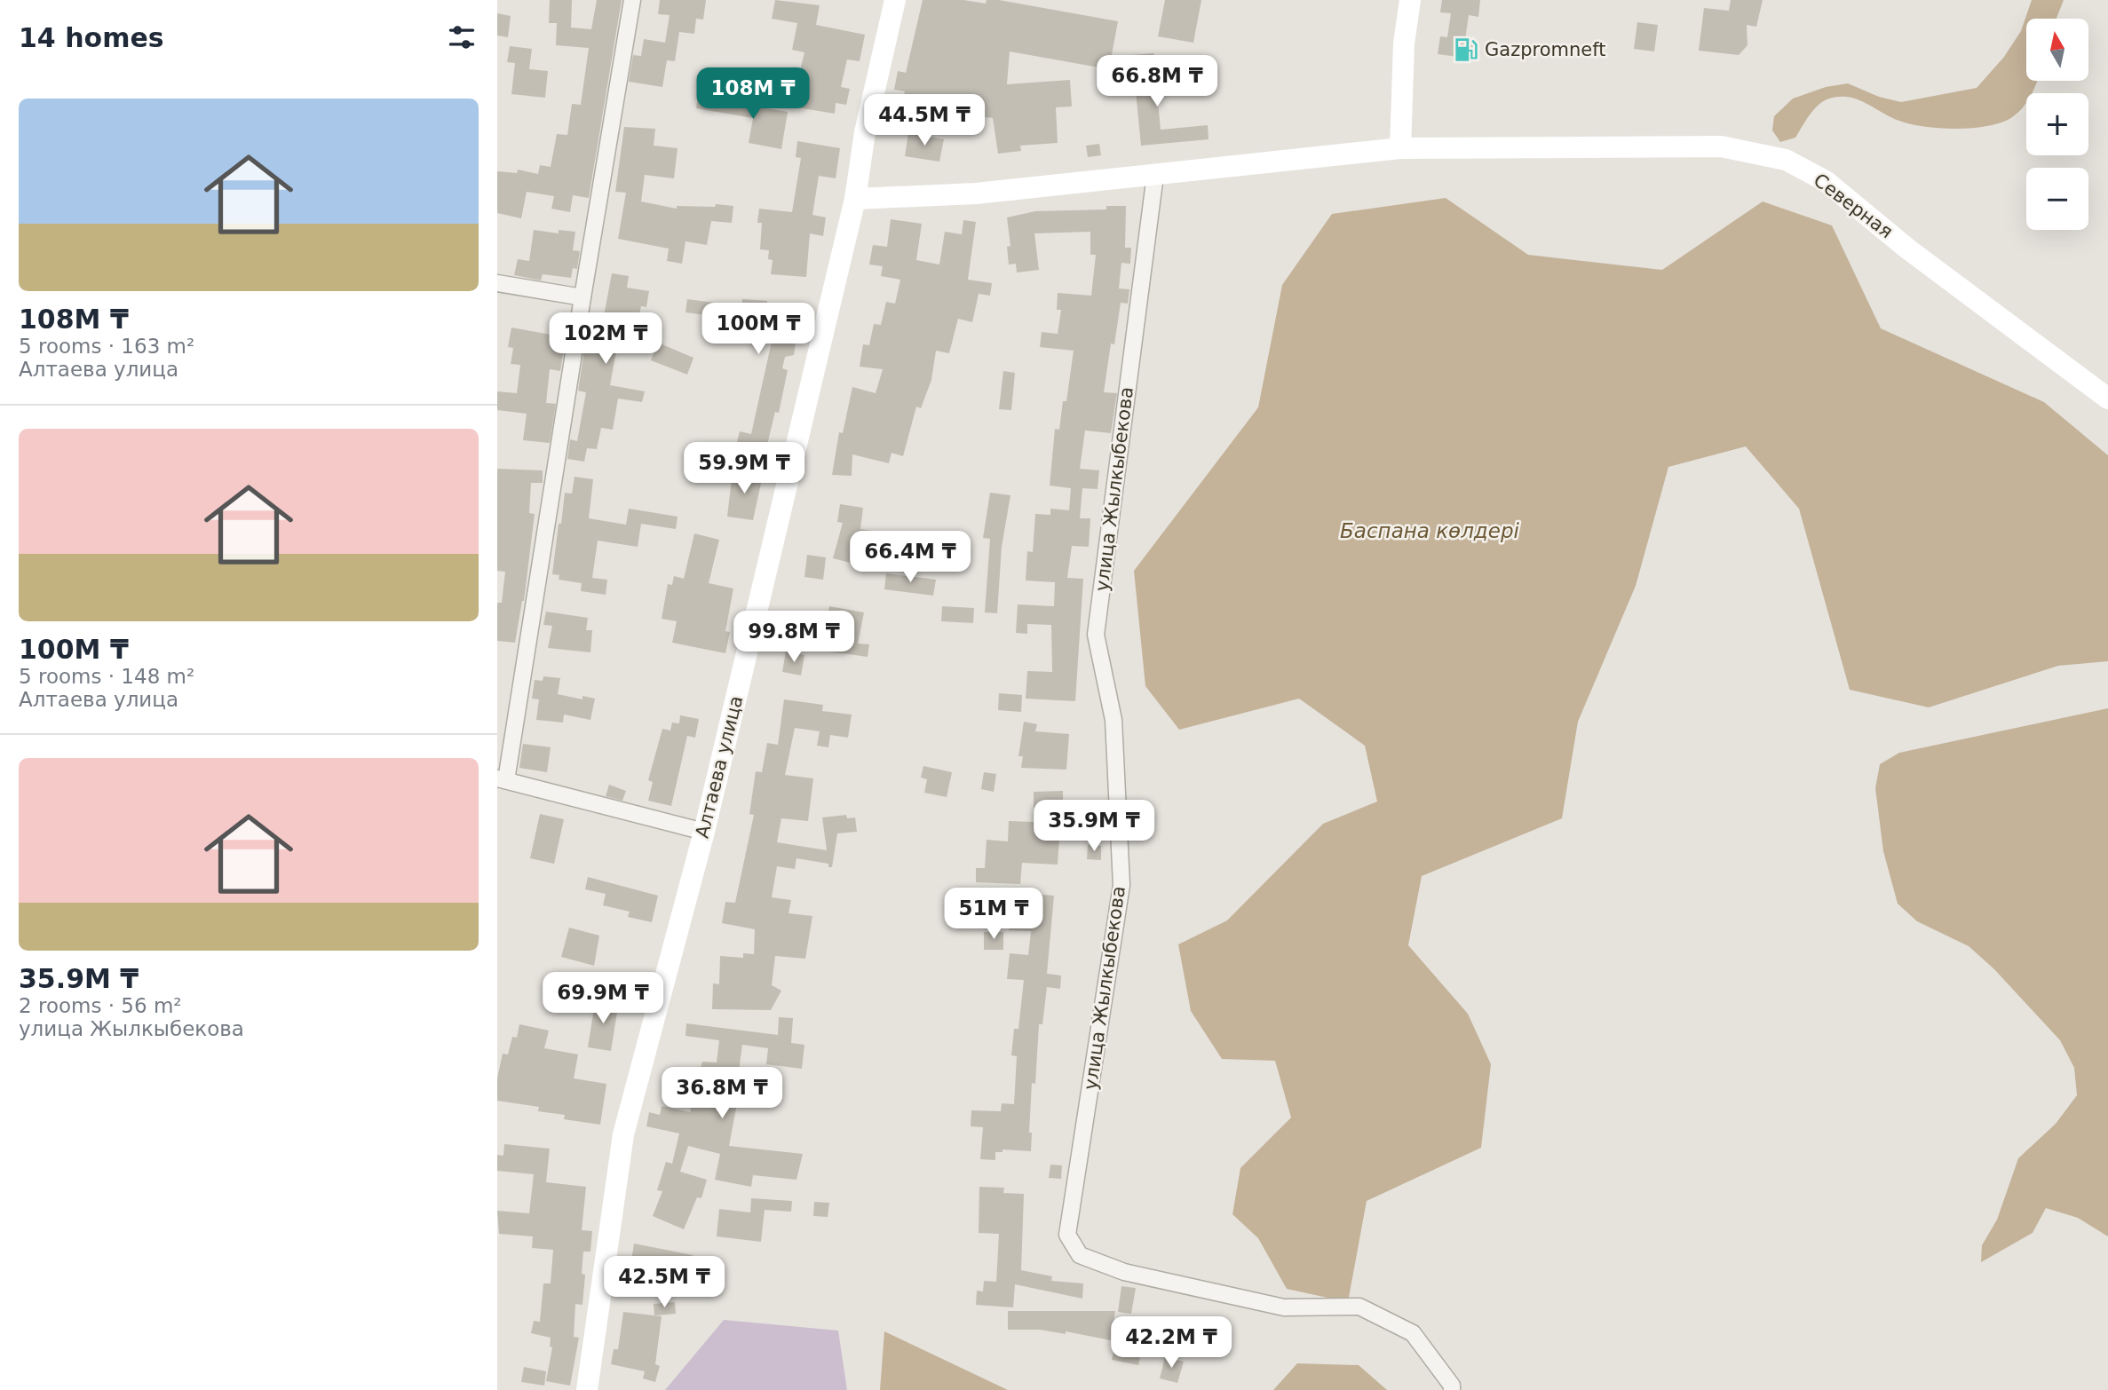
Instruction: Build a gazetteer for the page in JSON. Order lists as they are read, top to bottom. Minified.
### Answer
{"streets":{"street":["Северная","улица Жылкыбекова","Алтаева улица"]},"crossings":[["Северная","улица Жылкыбекова"],["Северная","Алтаева улица"]],"water":["Баспана көлдері"],"places":{"fuel station":["Gazpromneft"]},"north":"top","page":{"heading":"14 homes","map_buttons":["+","−"],"price":["66.8M ₸","108M ₸","44.5M ₸","100M ₸","102M ₸","59.9M ₸","66.4M ₸","99.8M ₸","35.9M ₸","51M ₸","69.9M ₸","36.8M ₸","42.5M ₸","42.2M ₸"],"list":[{"name":"108M ₸","note":"5 rooms · 163 m² · Алтаева улица"},{"name":"100M ₸","note":"5 rooms · 148 m² · Алтаева улица"},{"name":"35.9M ₸","note":"2 rooms · 56 m² · улица Жылкыбекова"}]}}
